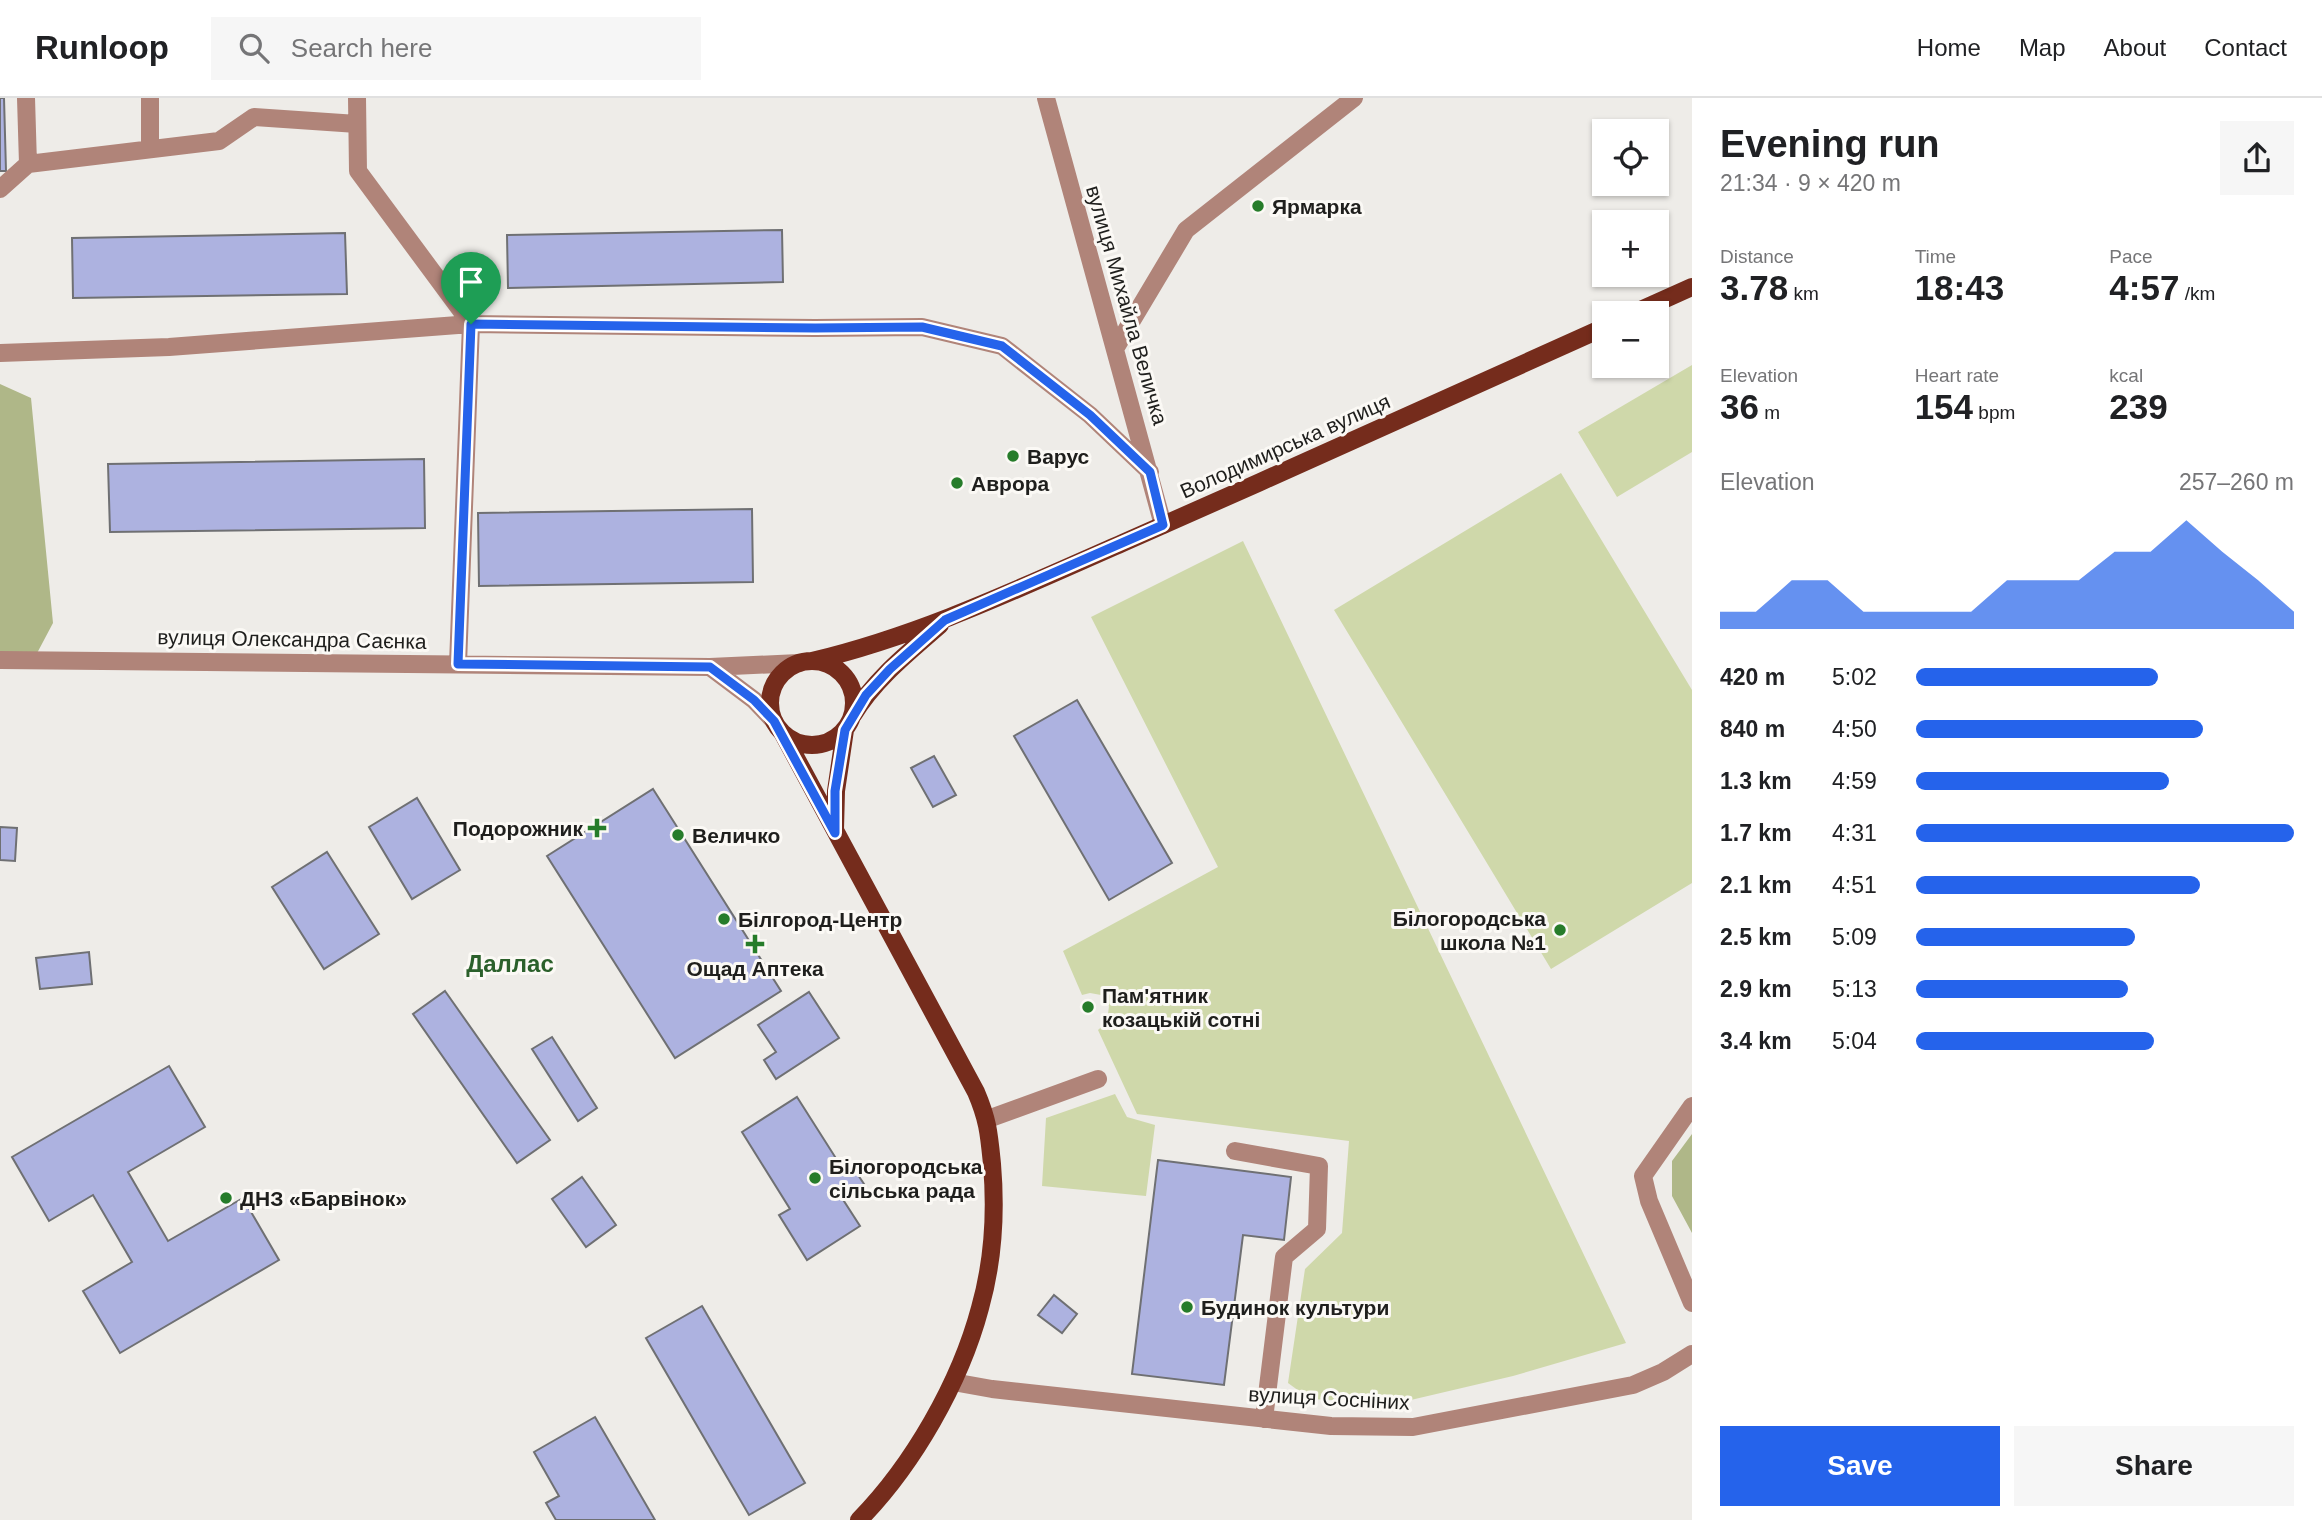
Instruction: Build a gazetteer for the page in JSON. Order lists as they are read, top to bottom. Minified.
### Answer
{"streets":{"main road":["Володимирська вулиця"],"street":["вулиця Михайла Величка","вулиця Олександра Саєнка","вулиця Сосніних"]},"crossings":[["вулиця Михайла Величка","Володимирська вулиця"],["Володимирська вулиця","вулиця Олександра Саєнка"],["Володимирська вулиця","вулиця Сосніних"]],"districts":["Даллас"],"places":{"other":["Ярмарка","Варус","Аврора","Величко","Білгород-Центр","Білогородська школа №1","Пам'ятник козацькій сотні","Білогородська сільська рада","ДНЗ «Барвінок»","Будинок культури"],"health":["Подорожник","Ощад Аптека"]},"page":{"header":"Runloop","search":"Search here","nav":["Home","Map","About","Contact"],"heading":["Evening run","21:34 · 9 × 420 m"],"map_buttons":["+","−"],"stats":[["Distance","3.78 km"],["Time","18:43"],["Pace","4:57 /km"],["Elevation","36 m"],["Heart rate","154 bpm"],["kcal","239"]],"chart":["Elevation","257–260 m"],"list":[{"name":"420 m","note":"5:02"},{"name":"840 m","note":"4:50"},{"name":"1.3 km","note":"4:59"},{"name":"1.7 km","note":"4:31"},{"name":"2.1 km","note":"4:51"},{"name":"2.5 km","note":"5:09"},{"name":"2.9 km","note":"5:13"},{"name":"3.4 km","note":"5:04"}],"buttons":["Save","Share"]}}
